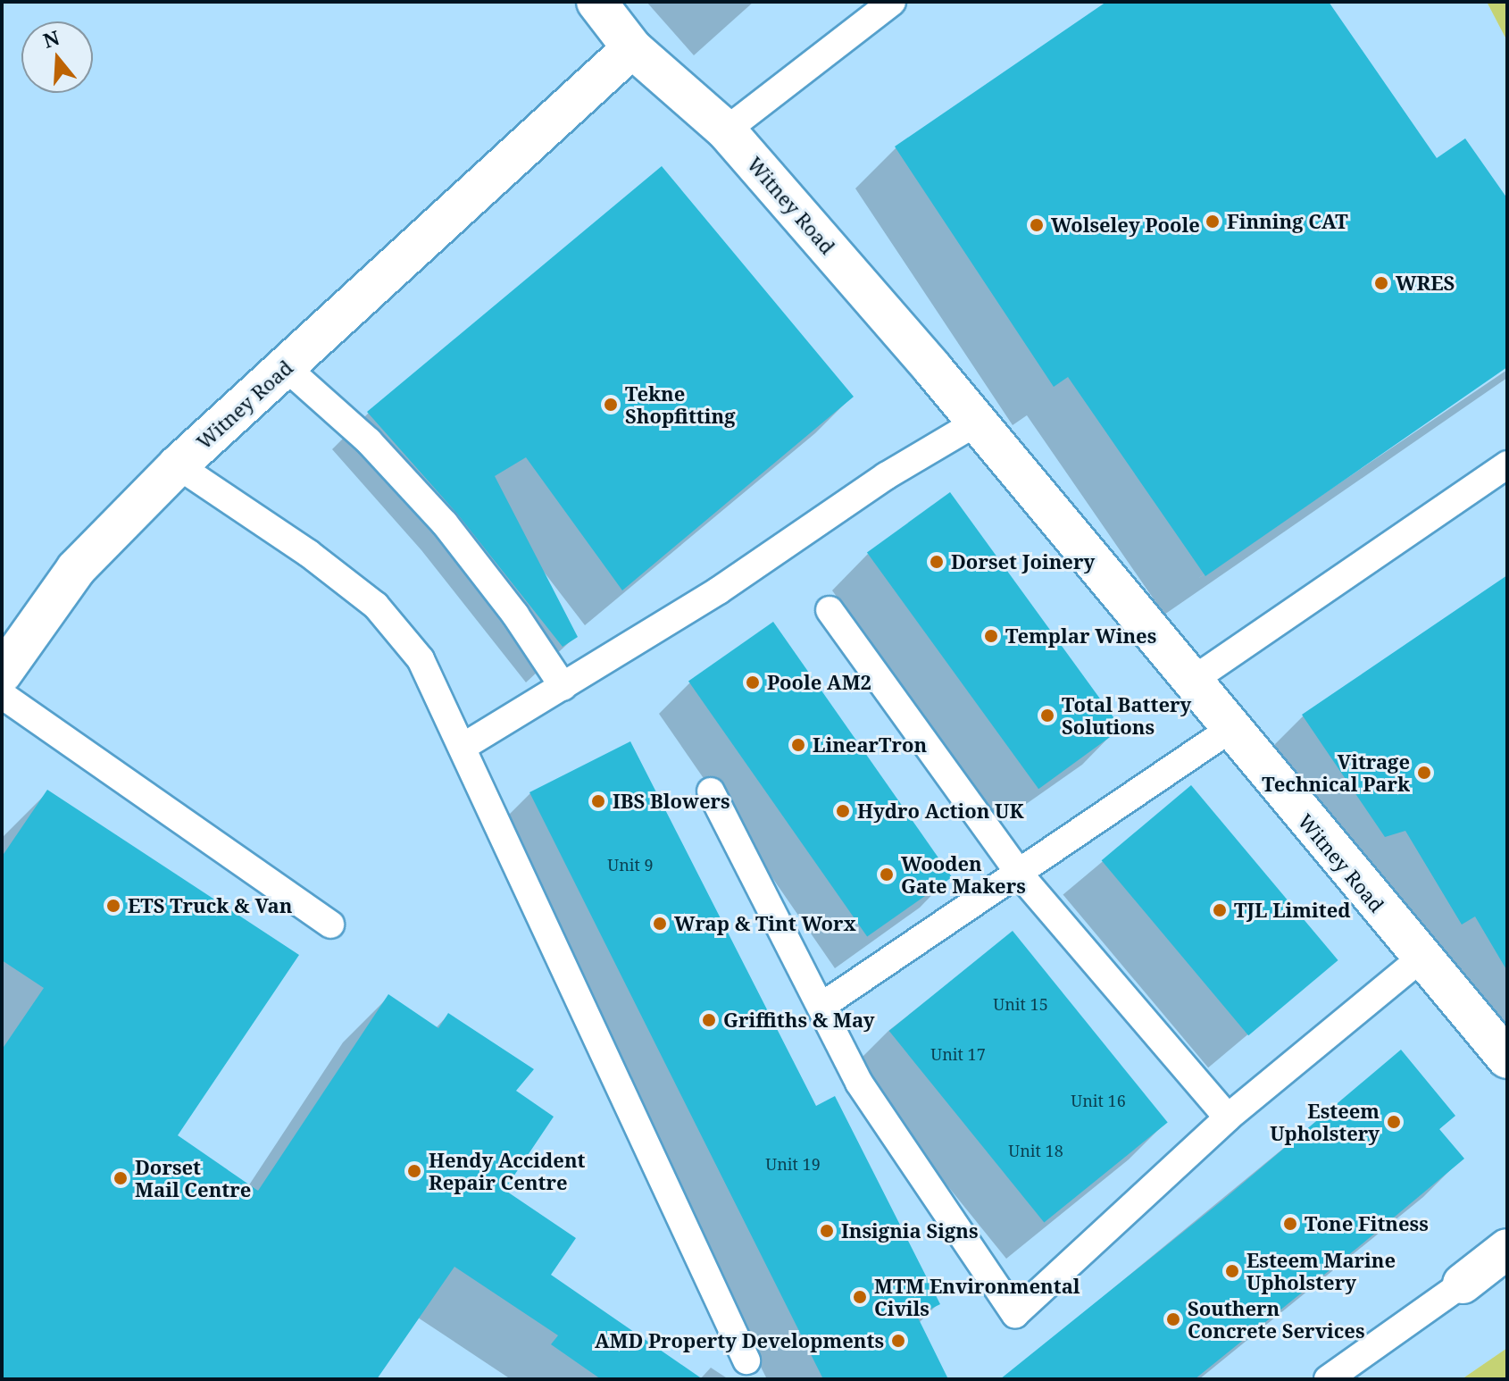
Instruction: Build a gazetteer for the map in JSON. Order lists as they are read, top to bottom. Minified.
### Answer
{"streets":{"street":["Witney Road"]},"places":["Finning CAT","Wolseley Poole","WRES","Tekne Shopfitting","Dorset Joinery","Templar Wines","Poole AM2","Total Battery Solutions","LinearTron","Vitrage Technical Park","IBS Blowers","Hydro Action UK","Wooden Gate Makers","ETS Truck & Van","TJL Limited","Wrap & Tint Worx","Griffiths & May","Esteem Upholstery","Hendy Accident Repair Centre","Dorset Mail Centre","Tone Fitness","Insignia Signs","Esteem Marine Upholstery","MTM Environmental Civils","Southern Concrete Services","AMD Property Developments"],"house_numbers":["Unit 9","Unit 15","Unit 17","Unit 16","Unit 18","Unit 19"],"north":"top"}
